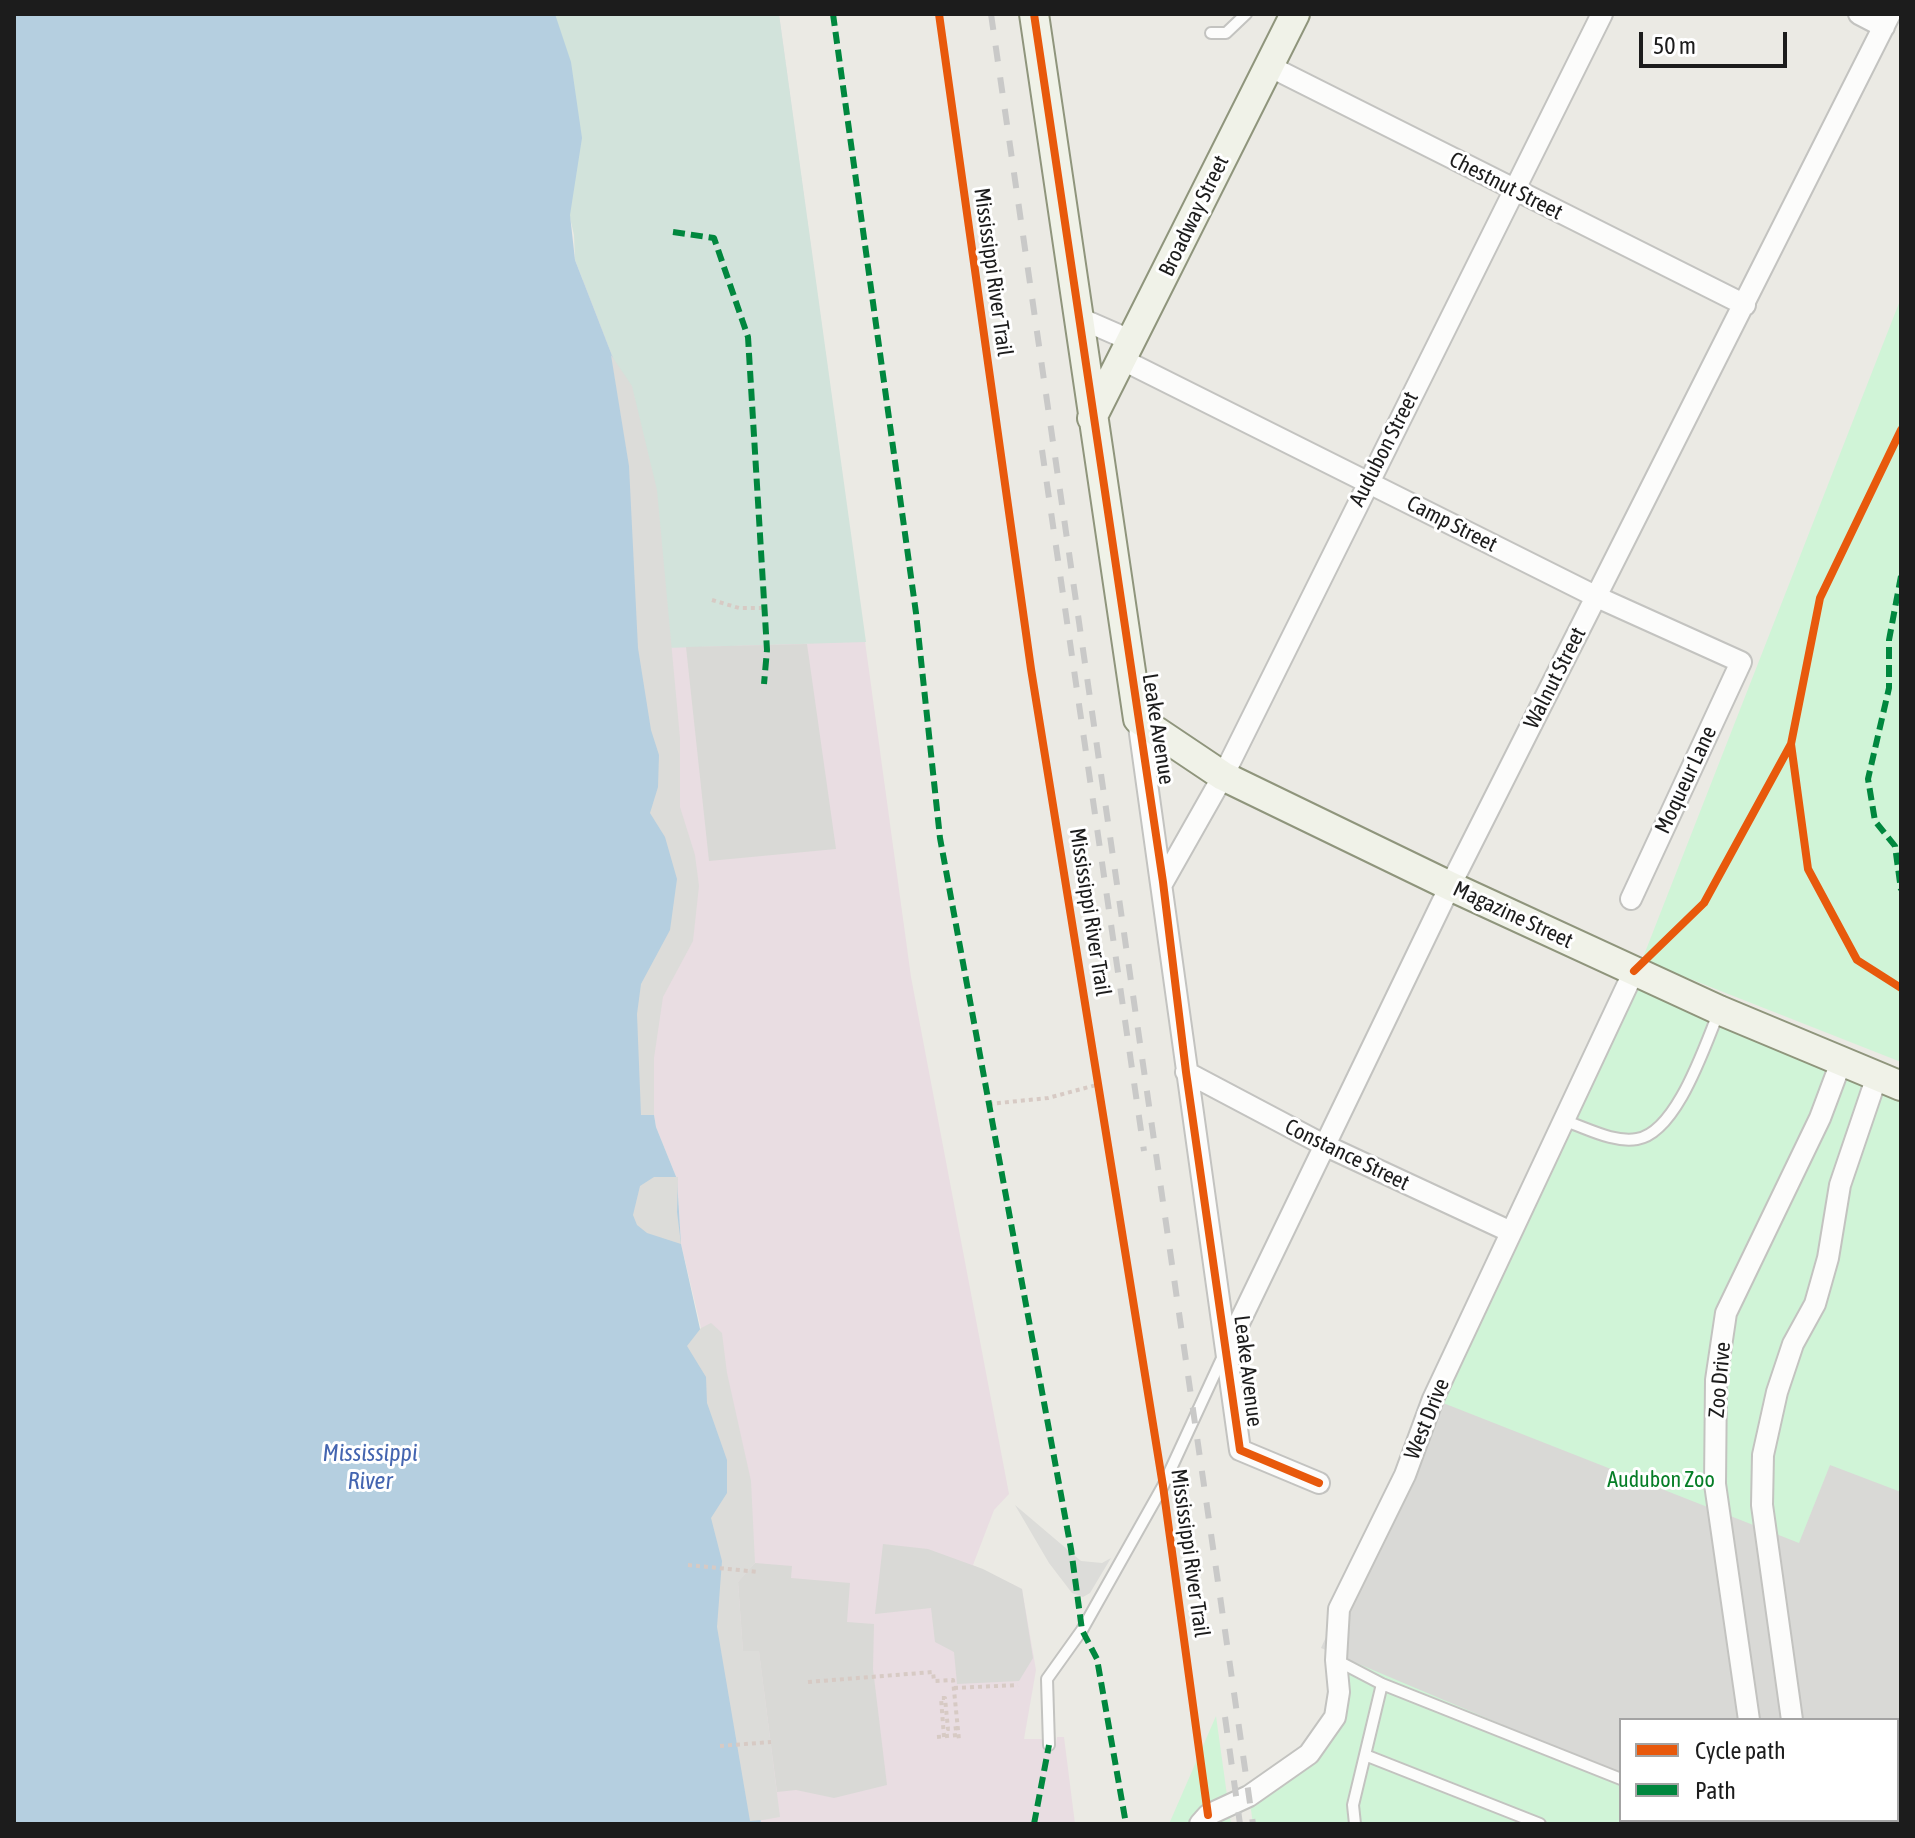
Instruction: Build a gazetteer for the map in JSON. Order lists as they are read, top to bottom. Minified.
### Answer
{"streets":{"street":["Chestnut Street","Broadway Street","Audubon Street","Camp Street","Walnut Street","Leake Avenue","Moqueur Lane","Magazine Street","Constance Street","Zoo Drive","West Drive"],"cycle path":["Mississippi River Trail"]},"crossings":[["Chestnut Street","Broadway Street"],["Chestnut Street","Audubon Street"],["Chestnut Street","Walnut Street"],["Broadway Street","Camp Street"],["Broadway Street","Leake Avenue"],["Audubon Street","Camp Street"],["Audubon Street","Leake Avenue"],["Audubon Street","Magazine Street"],["Camp Street","Walnut Street"],["Camp Street","Leake Avenue"],["Camp Street","Moqueur Lane"],["Walnut Street","Leake Avenue"],["Walnut Street","Magazine Street"],["Walnut Street","Constance Street"],["Leake Avenue","Magazine Street"],["Leake Avenue","Constance Street"],["Magazine Street","Zoo Drive"],["Magazine Street","West Drive"],["Constance Street","West Drive"]],"water":["Mississippi River"],"parks":["Audubon Zoo"],"legend":["Cycle path","Path"],"scale_bar":"50 m"}
